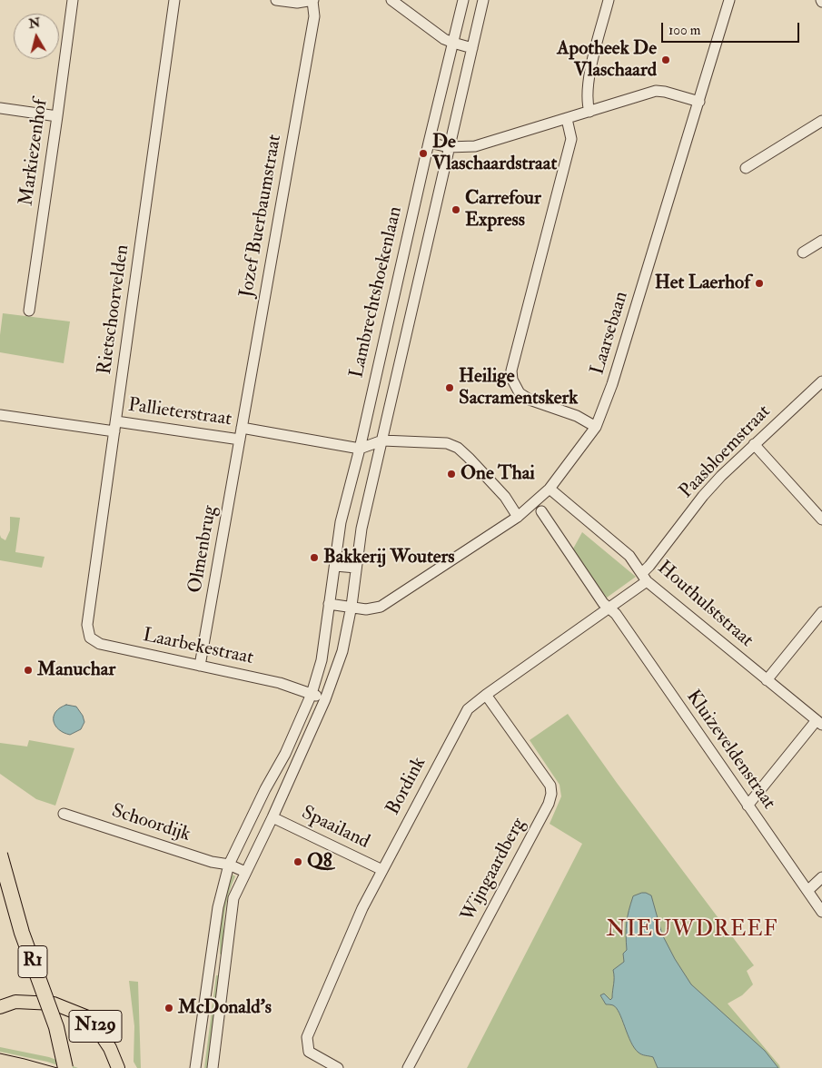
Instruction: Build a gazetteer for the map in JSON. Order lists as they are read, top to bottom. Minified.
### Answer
{"streets":{"highway":["R1"],"main road":["N129"],"street":["Markiezenhof","Jozef Buerbaumstraat","Lambrechtshoekenlaan","Rietschoorvelden","Laarsebaan","Pallieterstraat","Paasbloemstraat","Olmenbrug","Houthulststraat","Laarbekestraat","Kluizeveldenstraat","Bordink","Schoordijk","Spaailand","Wijngaardberg"]},"crossings":[["Jozef Buerbaumstraat","Pallieterstraat"],["Jozef Buerbaumstraat","Olmenbrug"],["Lambrechtshoekenlaan","Laarsebaan"],["Lambrechtshoekenlaan","Pallieterstraat"],["Lambrechtshoekenlaan","Laarbekestraat"],["Lambrechtshoekenlaan","Schoordijk"],["Lambrechtshoekenlaan","Spaailand"],["Rietschoorvelden","Pallieterstraat"],["Rietschoorvelden","Laarbekestraat"],["Laarsebaan","Houthulststraat"],["Pallieterstraat","Olmenbrug"],["Paasbloemstraat","Houthulststraat"],["Paasbloemstraat","Bordink"],["Olmenbrug","Laarbekestraat"],["Houthulststraat","Bordink"],["Kluizeveldenstraat","Bordink"],["Bordink","Spaailand"],["Bordink","Wijngaardberg"]],"districts":["NIEUWDREEF"],"places":["Apotheek De Vlaschaard","De Vlaschaardstraat","Carrefour Express","Het Laerhof","Heilige Sacramentskerk","One Thai","Bakkerij Wouters","Manuchar","Q8","McDonald's"],"scale_bar":"100 m","north":"top"}
